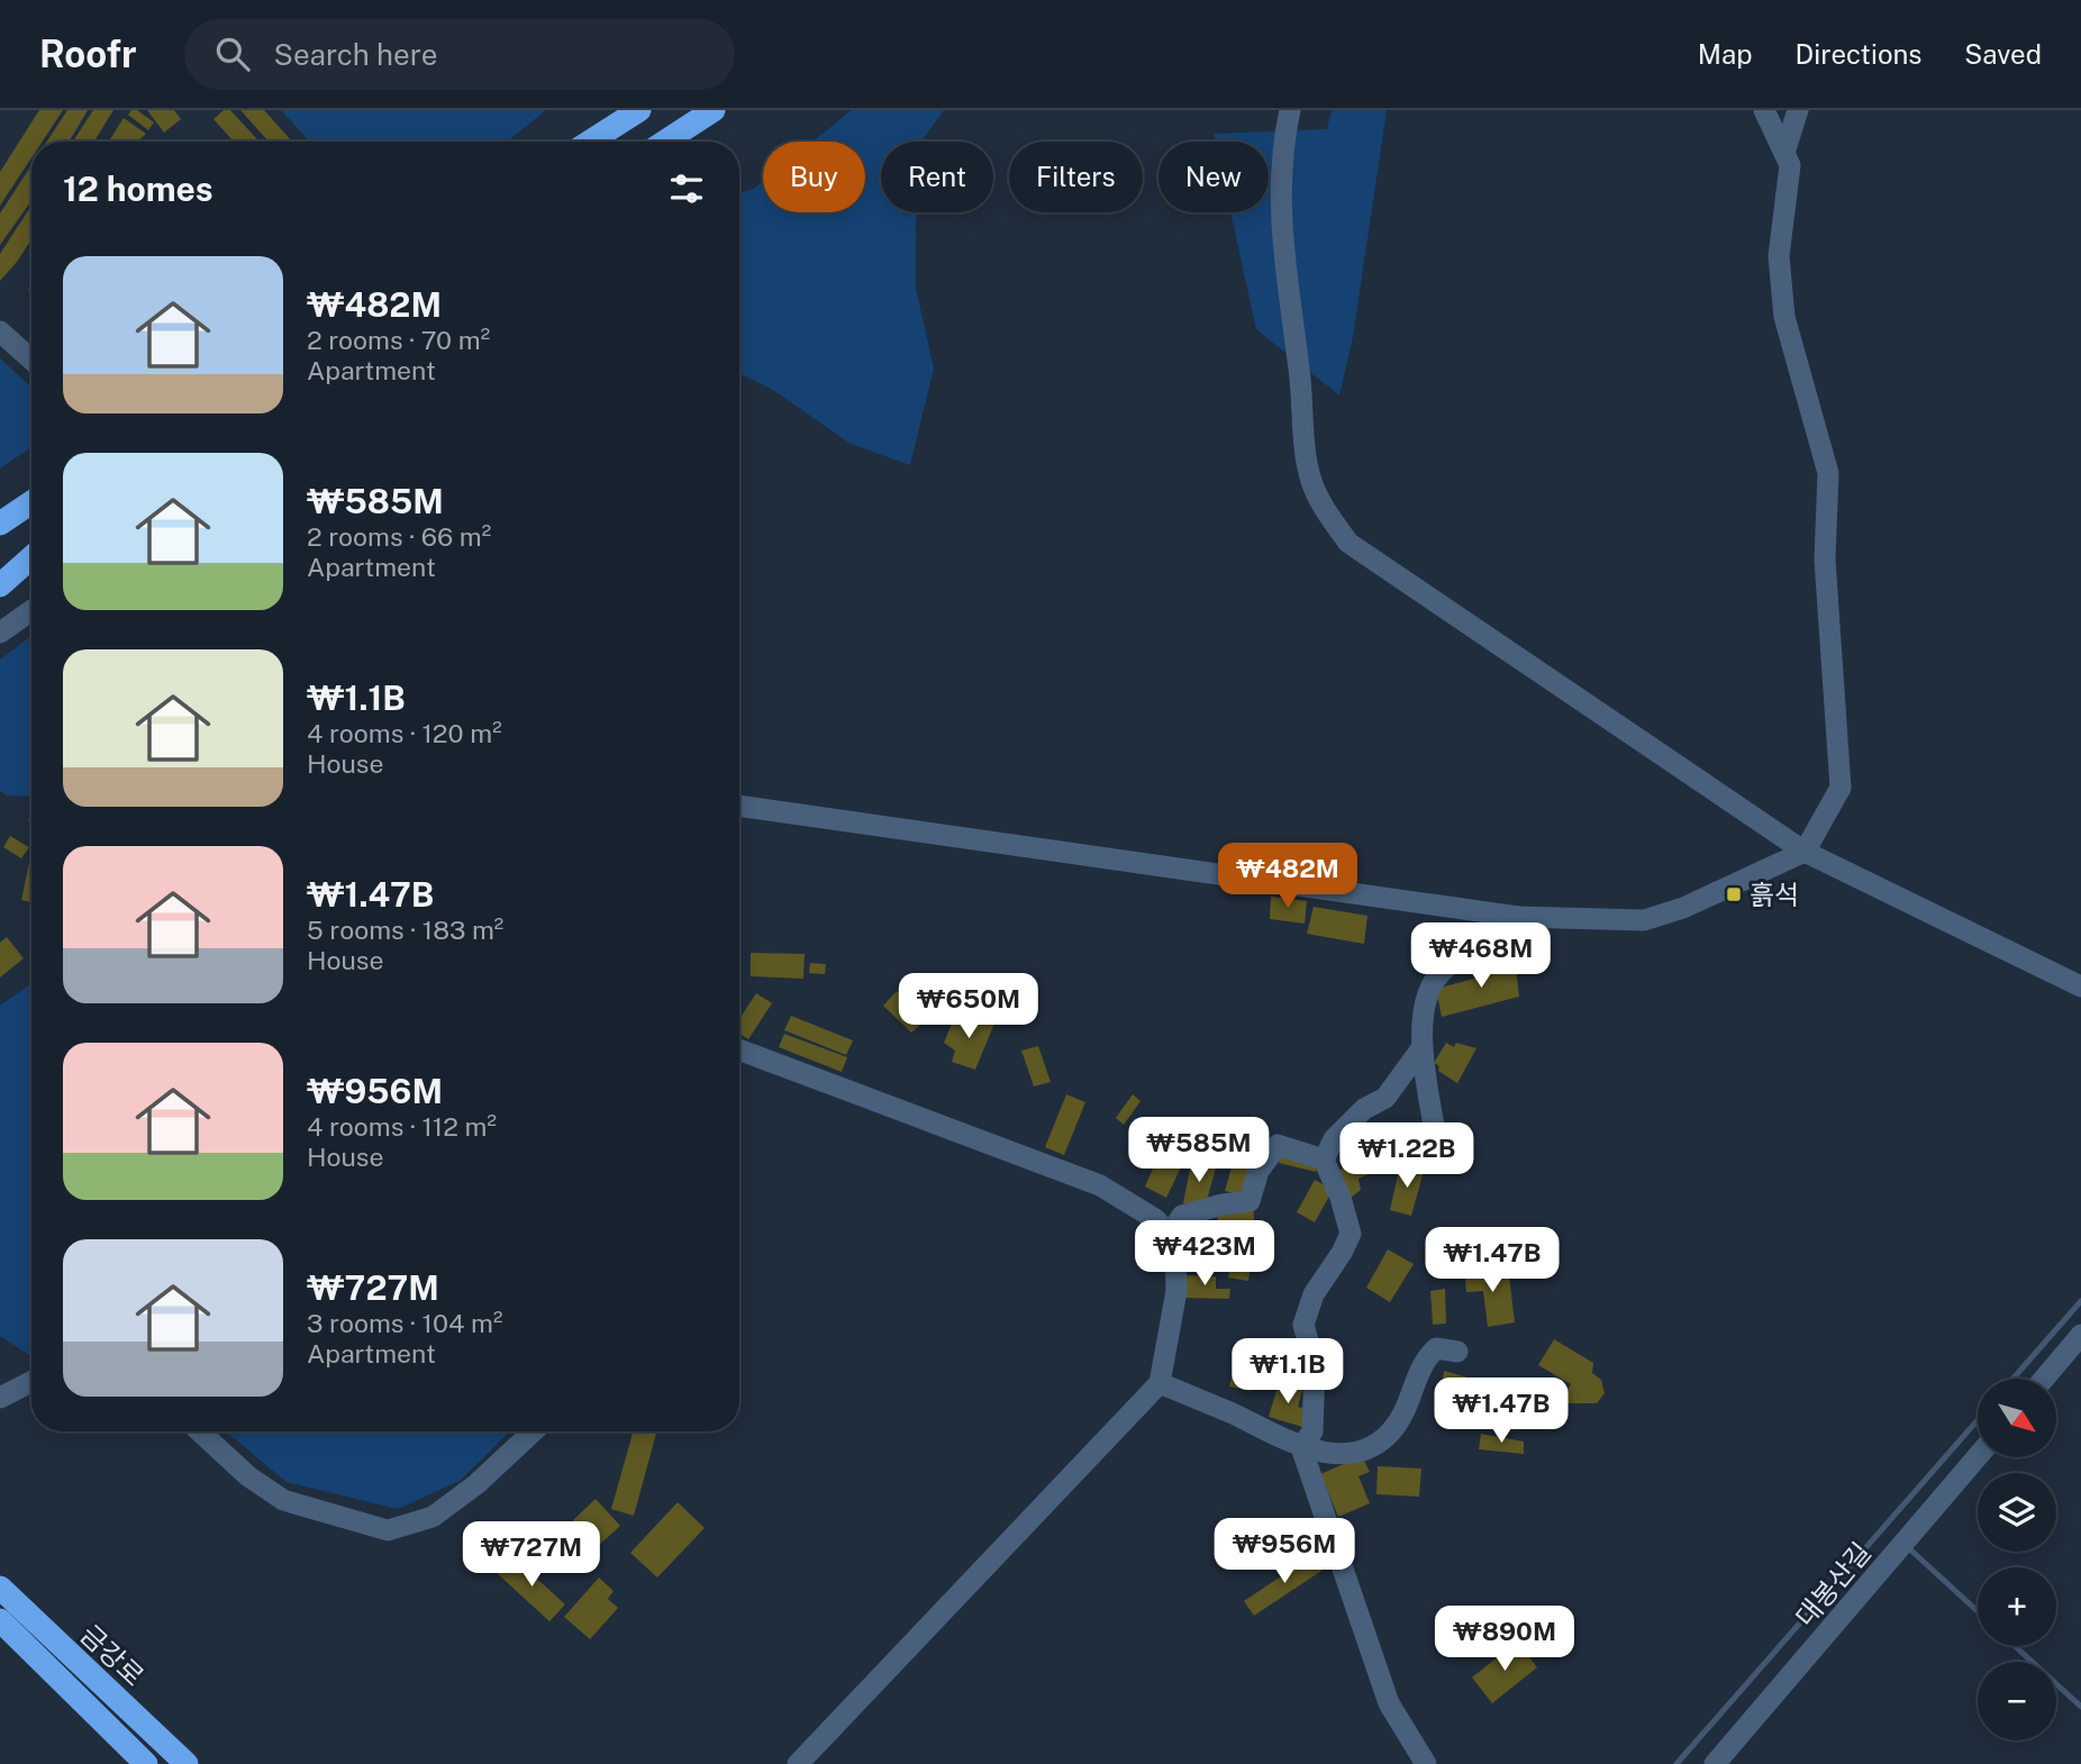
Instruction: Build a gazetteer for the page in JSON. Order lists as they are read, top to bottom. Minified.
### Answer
{"streets":{"highway":["금강로"],"street":["대봉산길"]},"places":{"transit":["흙석"]},"north":"bottom right","page":{"header":"Roofr","search":"Search here","nav":["Map","Directions","Saved"],"chip":["Buy","Rent","Filters","New"],"heading":"12 homes","list":[{"name":"₩482M","note":"2 rooms · 70 m² · Apartment"},{"name":"₩585M","note":"2 rooms · 66 m² · Apartment"},{"name":"₩1.1B","note":"4 rooms · 120 m² · House"},{"name":"₩1.47B","note":"5 rooms · 183 m² · House"},{"name":"₩956M","note":"4 rooms · 112 m² · House"},{"name":"₩727M","note":"3 rooms · 104 m² · Apartment"}],"price":["₩482M","₩468M","₩650M","₩585M","₩1.22B","₩423M","₩1.47B","₩1.1B","₩1.47B","₩956M","₩727M","₩890M"],"map_buttons":["+","−"]}}
